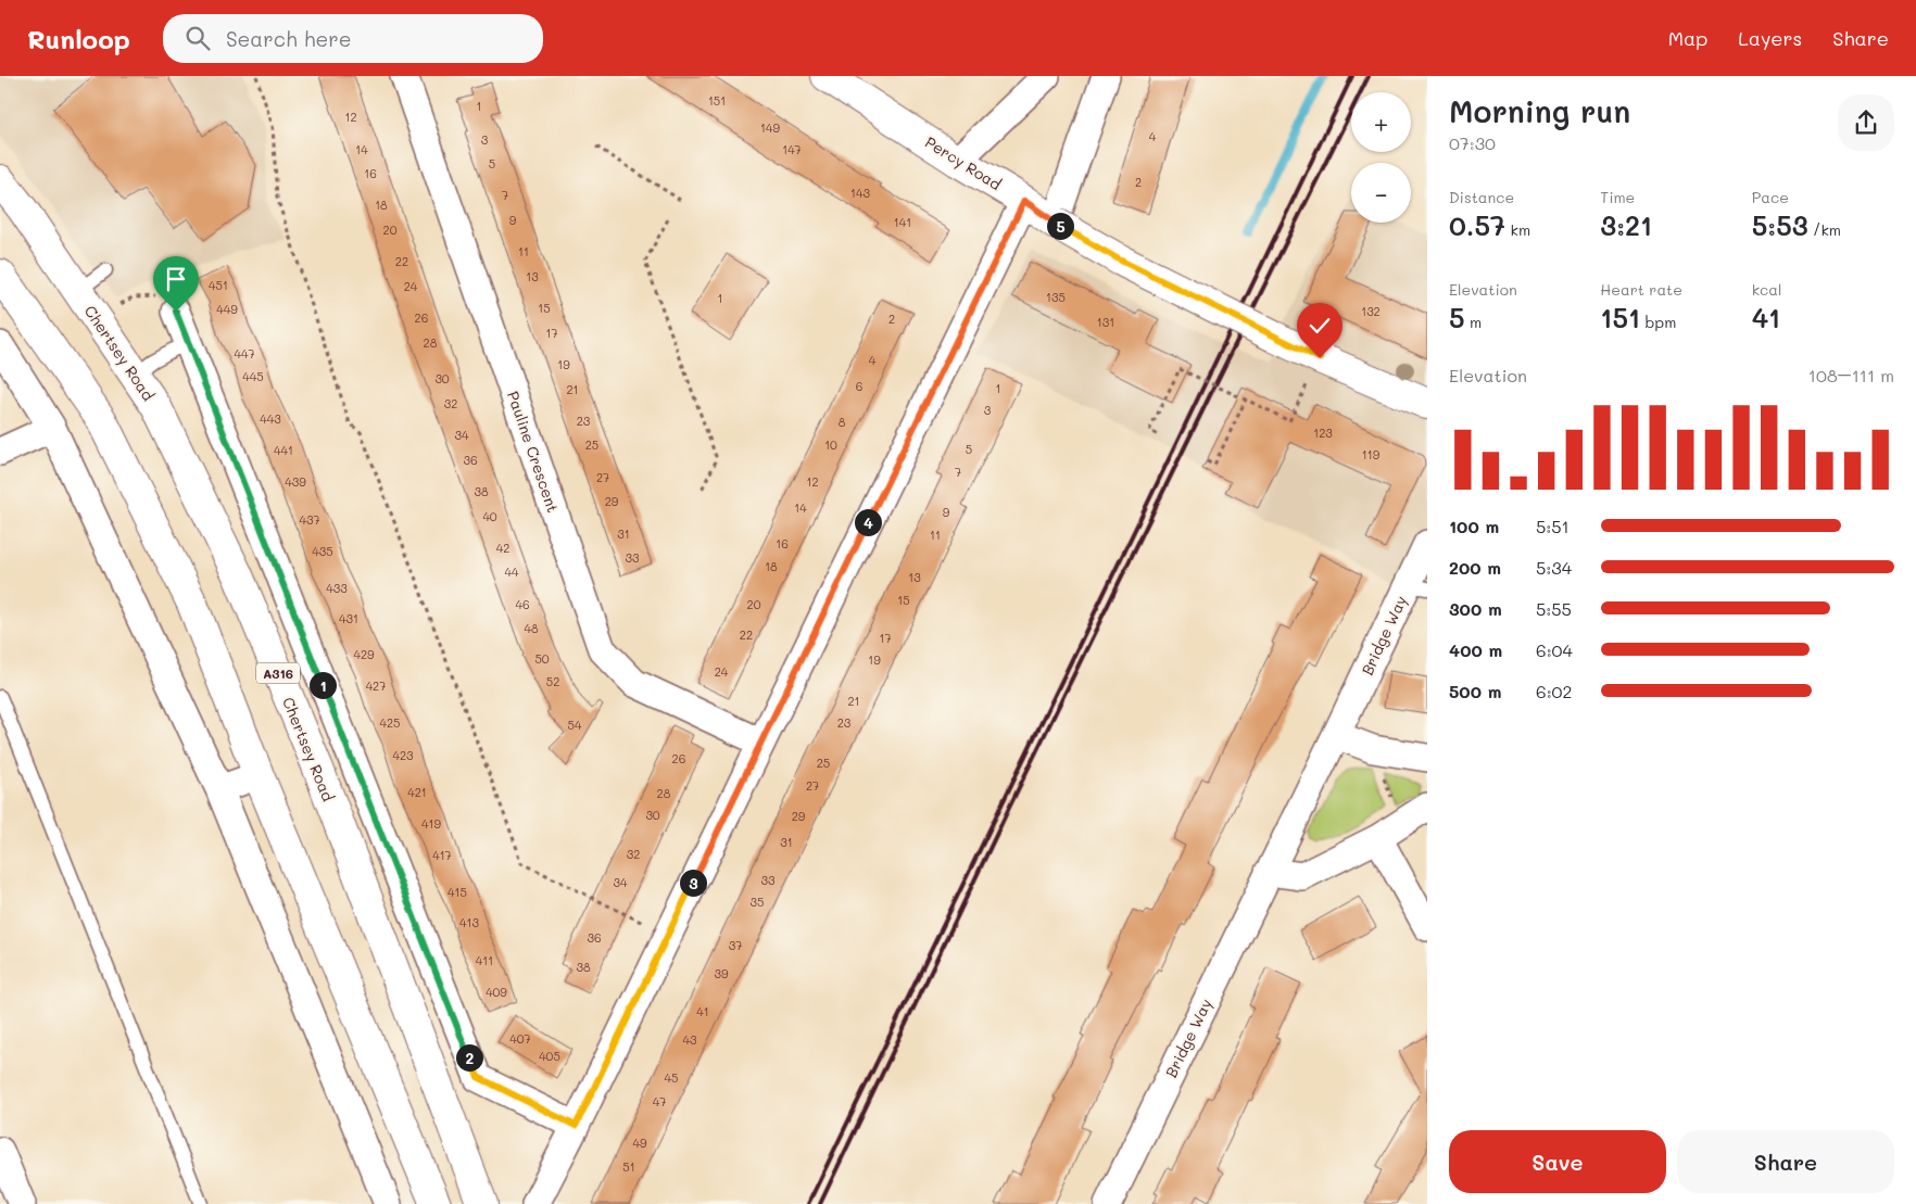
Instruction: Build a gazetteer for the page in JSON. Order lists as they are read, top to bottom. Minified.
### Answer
{"streets":{"main road":["Percy Road","Chertsey Road","A316"],"street":["Pauline Crescent","Bridge Way"]},"house_numbers":["151","1","12","149","4","3","14","147","5","16","2","143","7","18","9","141","20","11","22","13","451","24","135","1","15","449","132","26","2","131","17","28","447","4","19","445","30","6","1","21","32","3","443","23","8","123","34","25","10","5","441","119","36","7","27","439","12","38","29","14","9","40","437","31","11","16","42","435","33","18","44","13","433","15","46","20","431","48","22","17","429","50","19","24","52","427","21","425","23","54","423","26","25","27","421","28","30","29","419","31","32","417","33","34","415","35","413","36","37","411","38","39","409","41","407","43","405","45","47","49","51"],"page":{"header":"Runloop","search":"Search here","nav":["Map","Layers","Share"],"heading":["Morning run","07:30"],"map_buttons":["+","−"],"stats":[["Distance","0.57 km"],["Time","3:21"],["Pace","5:53 /km"],["Elevation","5 m"],["Heart rate","151 bpm"],["kcal","41"]],"pins":["5","4","1","3","2"],"chart":["Elevation","108–111 m"],"list":[{"name":"100 m","note":"5:51"},{"name":"200 m","note":"5:34"},{"name":"300 m","note":"5:55"},{"name":"400 m","note":"6:04"},{"name":"500 m","note":"6:02"}],"buttons":["Save","Share"]}}
